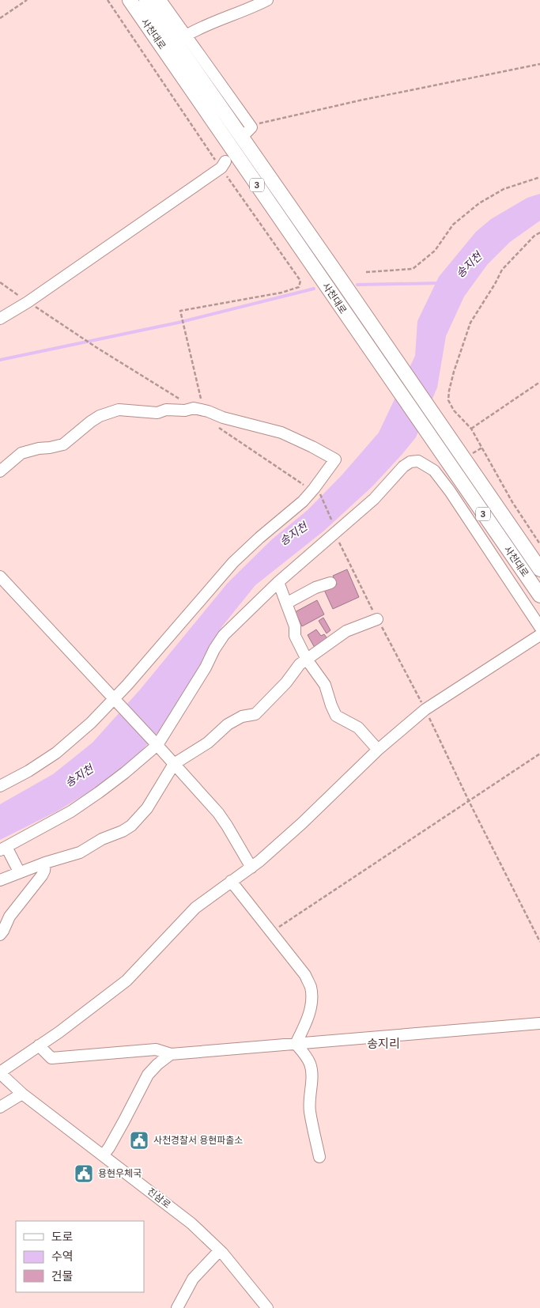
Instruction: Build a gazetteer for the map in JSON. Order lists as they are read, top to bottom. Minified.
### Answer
{"streets":{"main road":["사천대로","3"],"street":["진삼로"]},"districts":["송지리"],"water":["송지천"],"places":{"public building":["사천경찰서 용현파출소","용현우체국"]},"legend":["도로","수역","건물"]}
